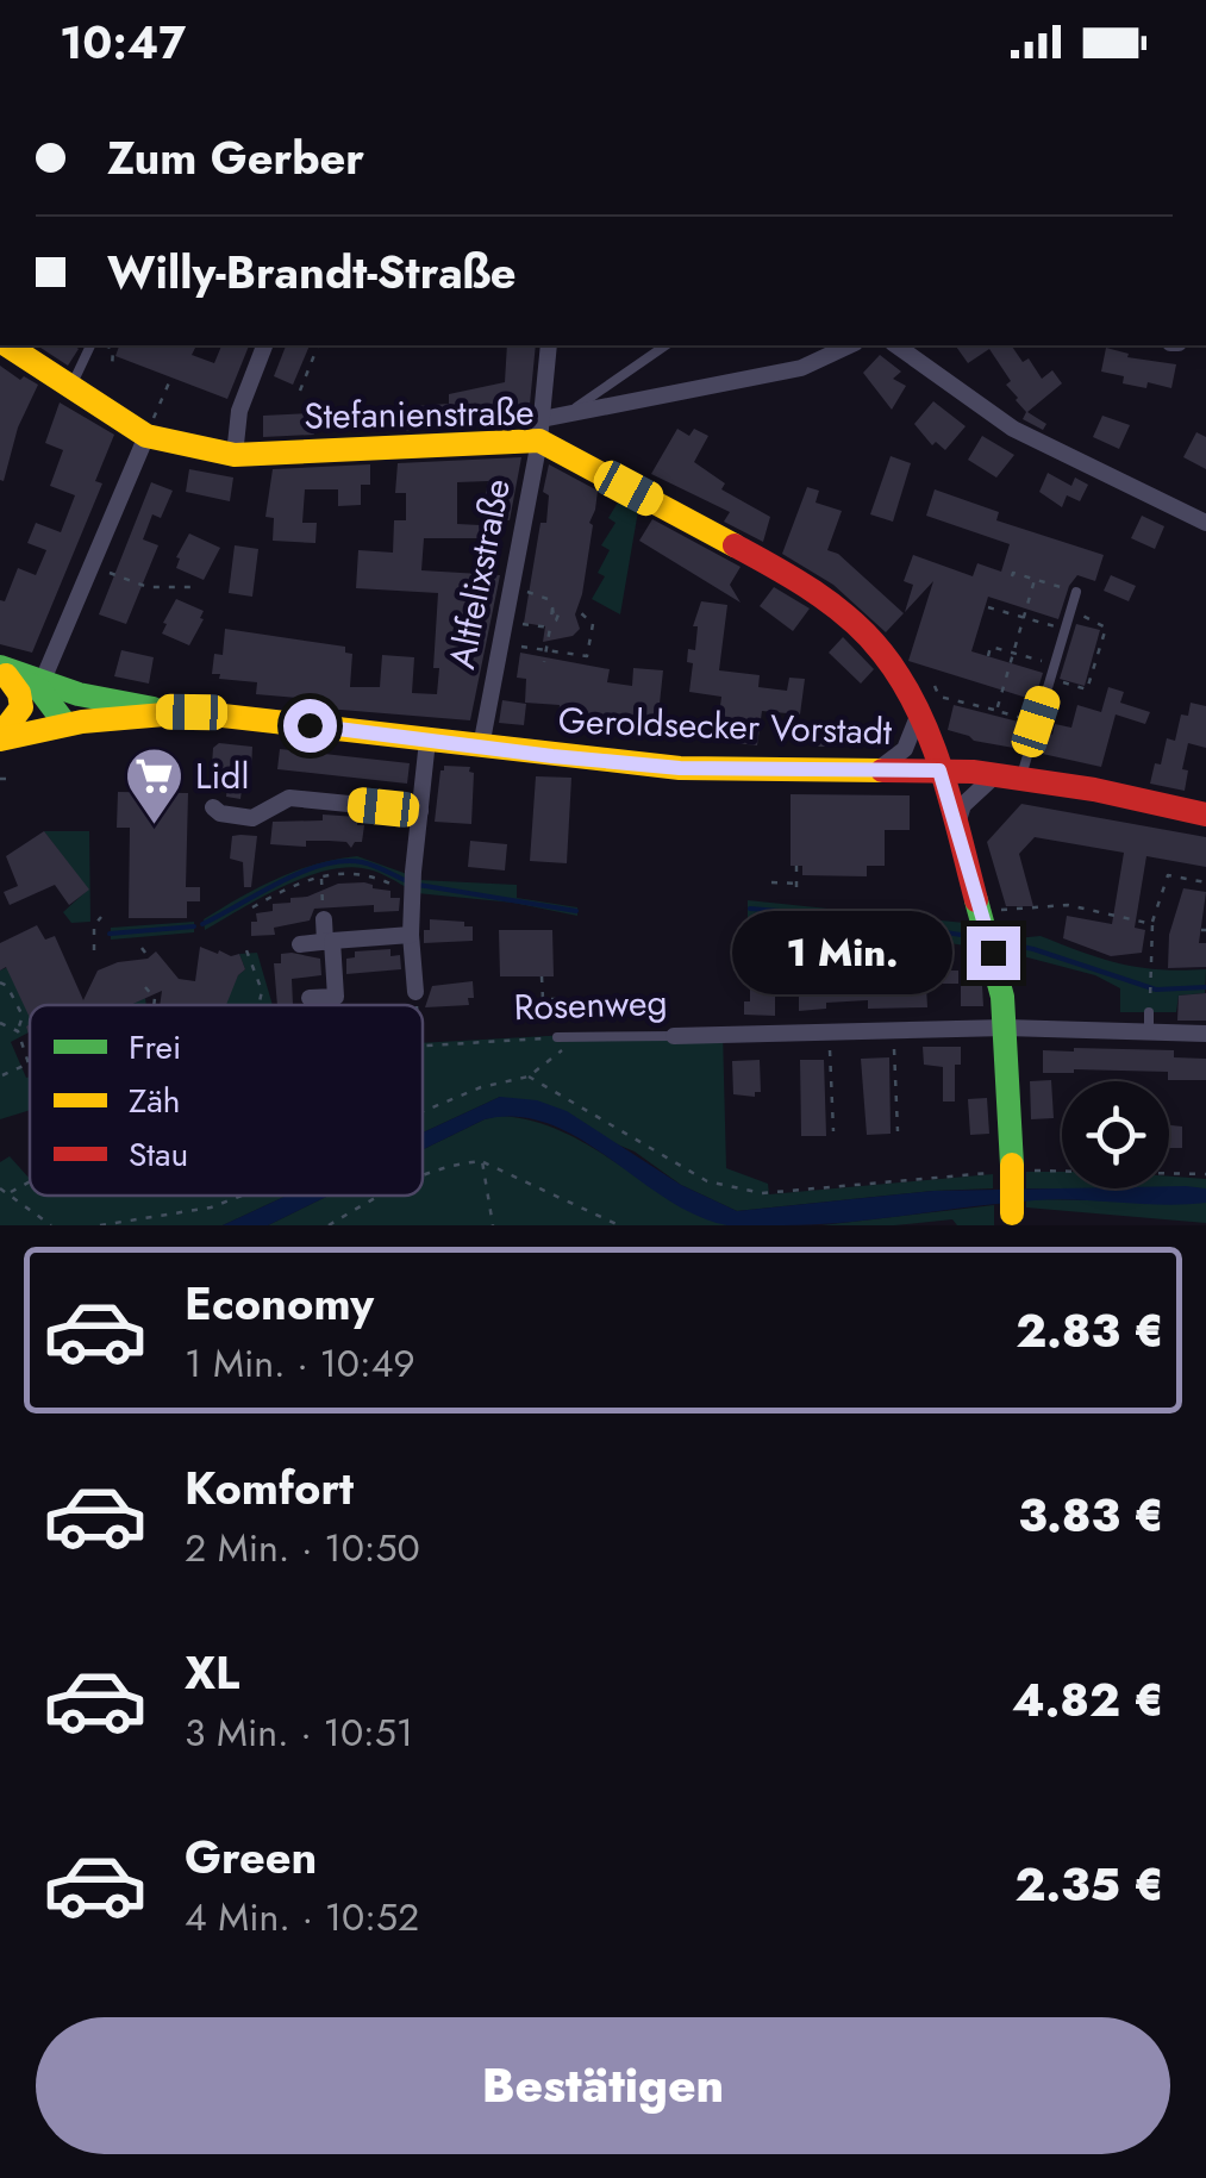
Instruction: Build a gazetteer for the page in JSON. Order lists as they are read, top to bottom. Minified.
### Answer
{"streets":{"street":["Stefanienstraße","Altfelixstraße","Geroldsecker Vorstadt","Rosenweg"]},"crossings":[["Stefanienstraße","Altfelixstraße"],["Stefanienstraße","Geroldsecker Vorstadt"],["Stefanienstraße","Rosenweg"],["Altfelixstraße","Geroldsecker Vorstadt"]],"places":{"supermarket":["Lidl"]},"legend":["Frei","Zäh","Stau"],"page":{"status":"10:47","banner":["Zum Gerber","Willy-Brandt-Straße"],"bubble":"1 Min.","list":[{"name":"Economy","note":"1 Min. · 10:49","value":"2.83 €"},{"name":"Komfort","note":"2 Min. · 10:50","value":"3.83 €"},{"name":"XL","note":"3 Min. · 10:51","value":"4.82 €"},{"name":"Green","note":"4 Min. · 10:52","value":"2.35 €"}],"buttons":"Bestätigen"}}
